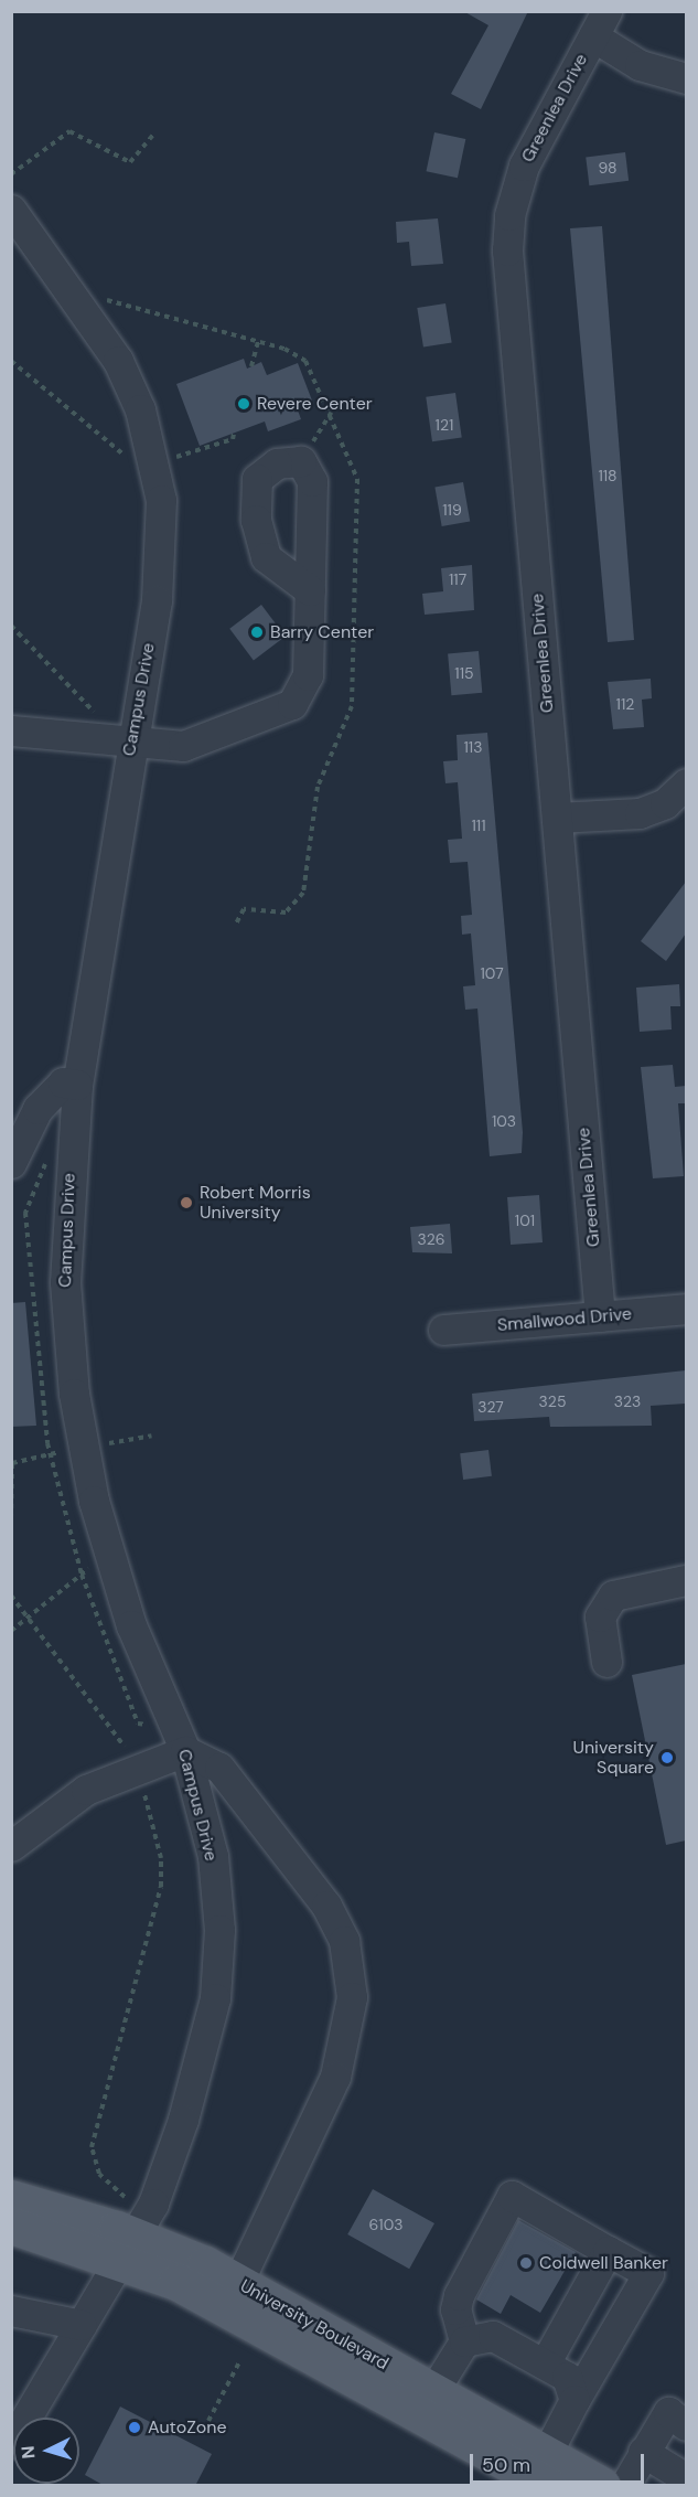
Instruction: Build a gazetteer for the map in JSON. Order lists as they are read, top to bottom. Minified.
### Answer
{"streets":{"main road":["University Boulevard"],"street":["Greenlea Drive","Campus Drive","Smallwood Drive"]},"crossings":[["Greenlea Drive","Smallwood Drive"],["Campus Drive","University Boulevard"]],"places":["Revere Center","Barry Center","Robert Morris University","University Square","Coldwell Banker","AutoZone"],"house_numbers":["98","121","118","119","117","115","112","113","111","107","103","101","326","325","323","327","6103"],"scale_bar":"50 m","north":"left"}
